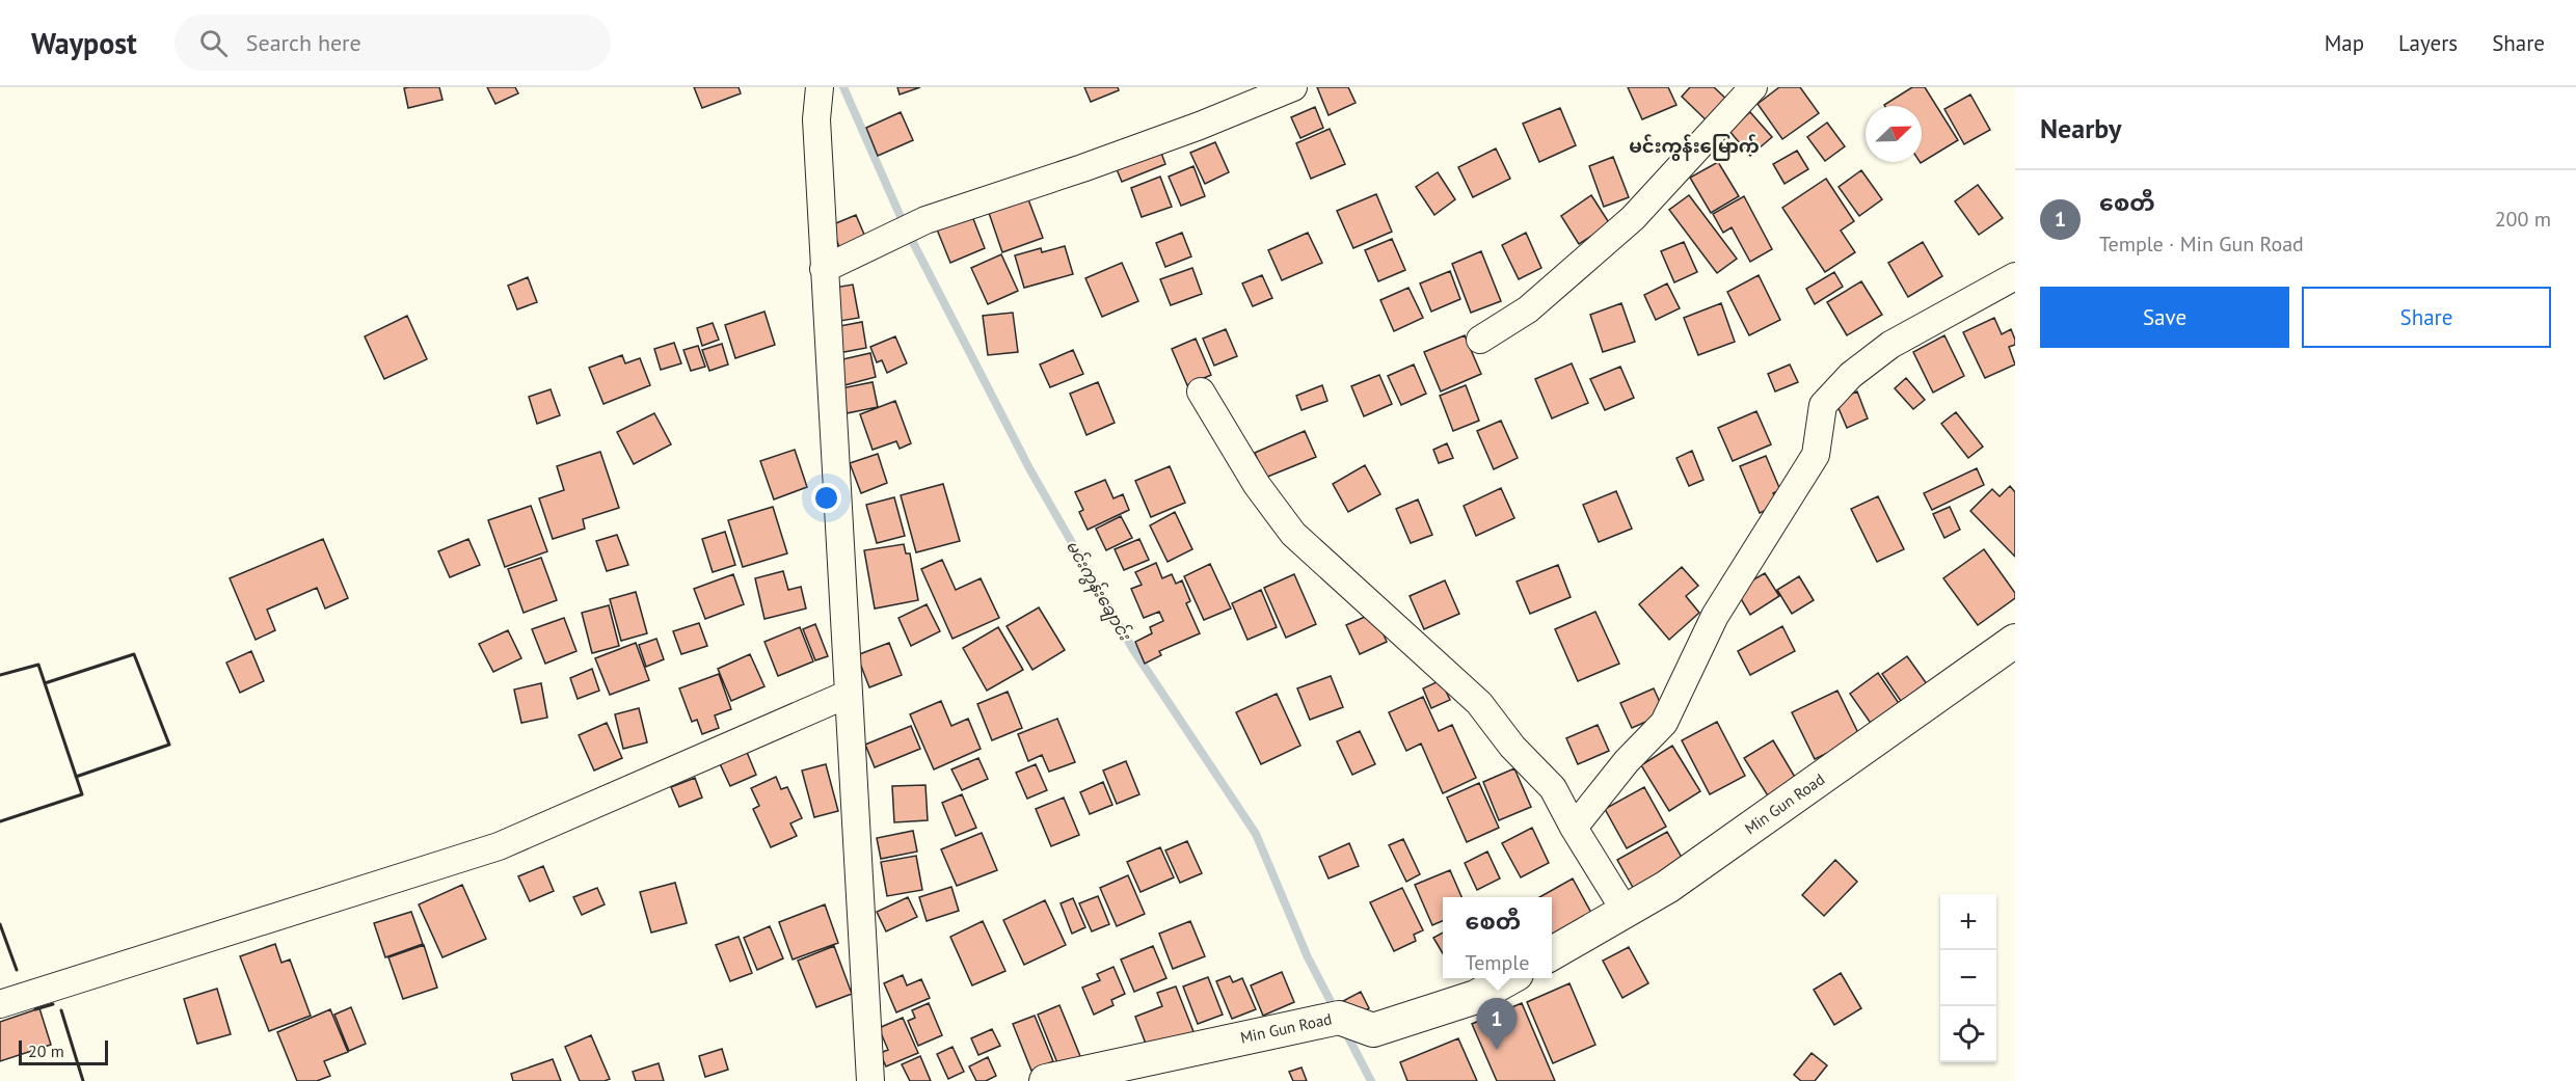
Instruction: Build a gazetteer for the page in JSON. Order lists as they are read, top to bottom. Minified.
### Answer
{"streets":{"street":["Min Gun Road"]},"districts":["မင်းကွန်းမြောက်"],"water":["မင်းကွန်းချောင်း"],"scale_bar":"20 m","north":"top right","page":{"header":"Waypost","search":"Search here","nav":["Map","Layers","Share"],"heading":"Nearby","list":[{"mark":"1","name":"စေတီ","note":"Temple · Min Gun Road","value":"200 m"}],"buttons":["Save","Share"],"map_buttons":["+","−"],"popup":["စေတီ","Temple"],"pins":"1","scale":"20 m"}}
